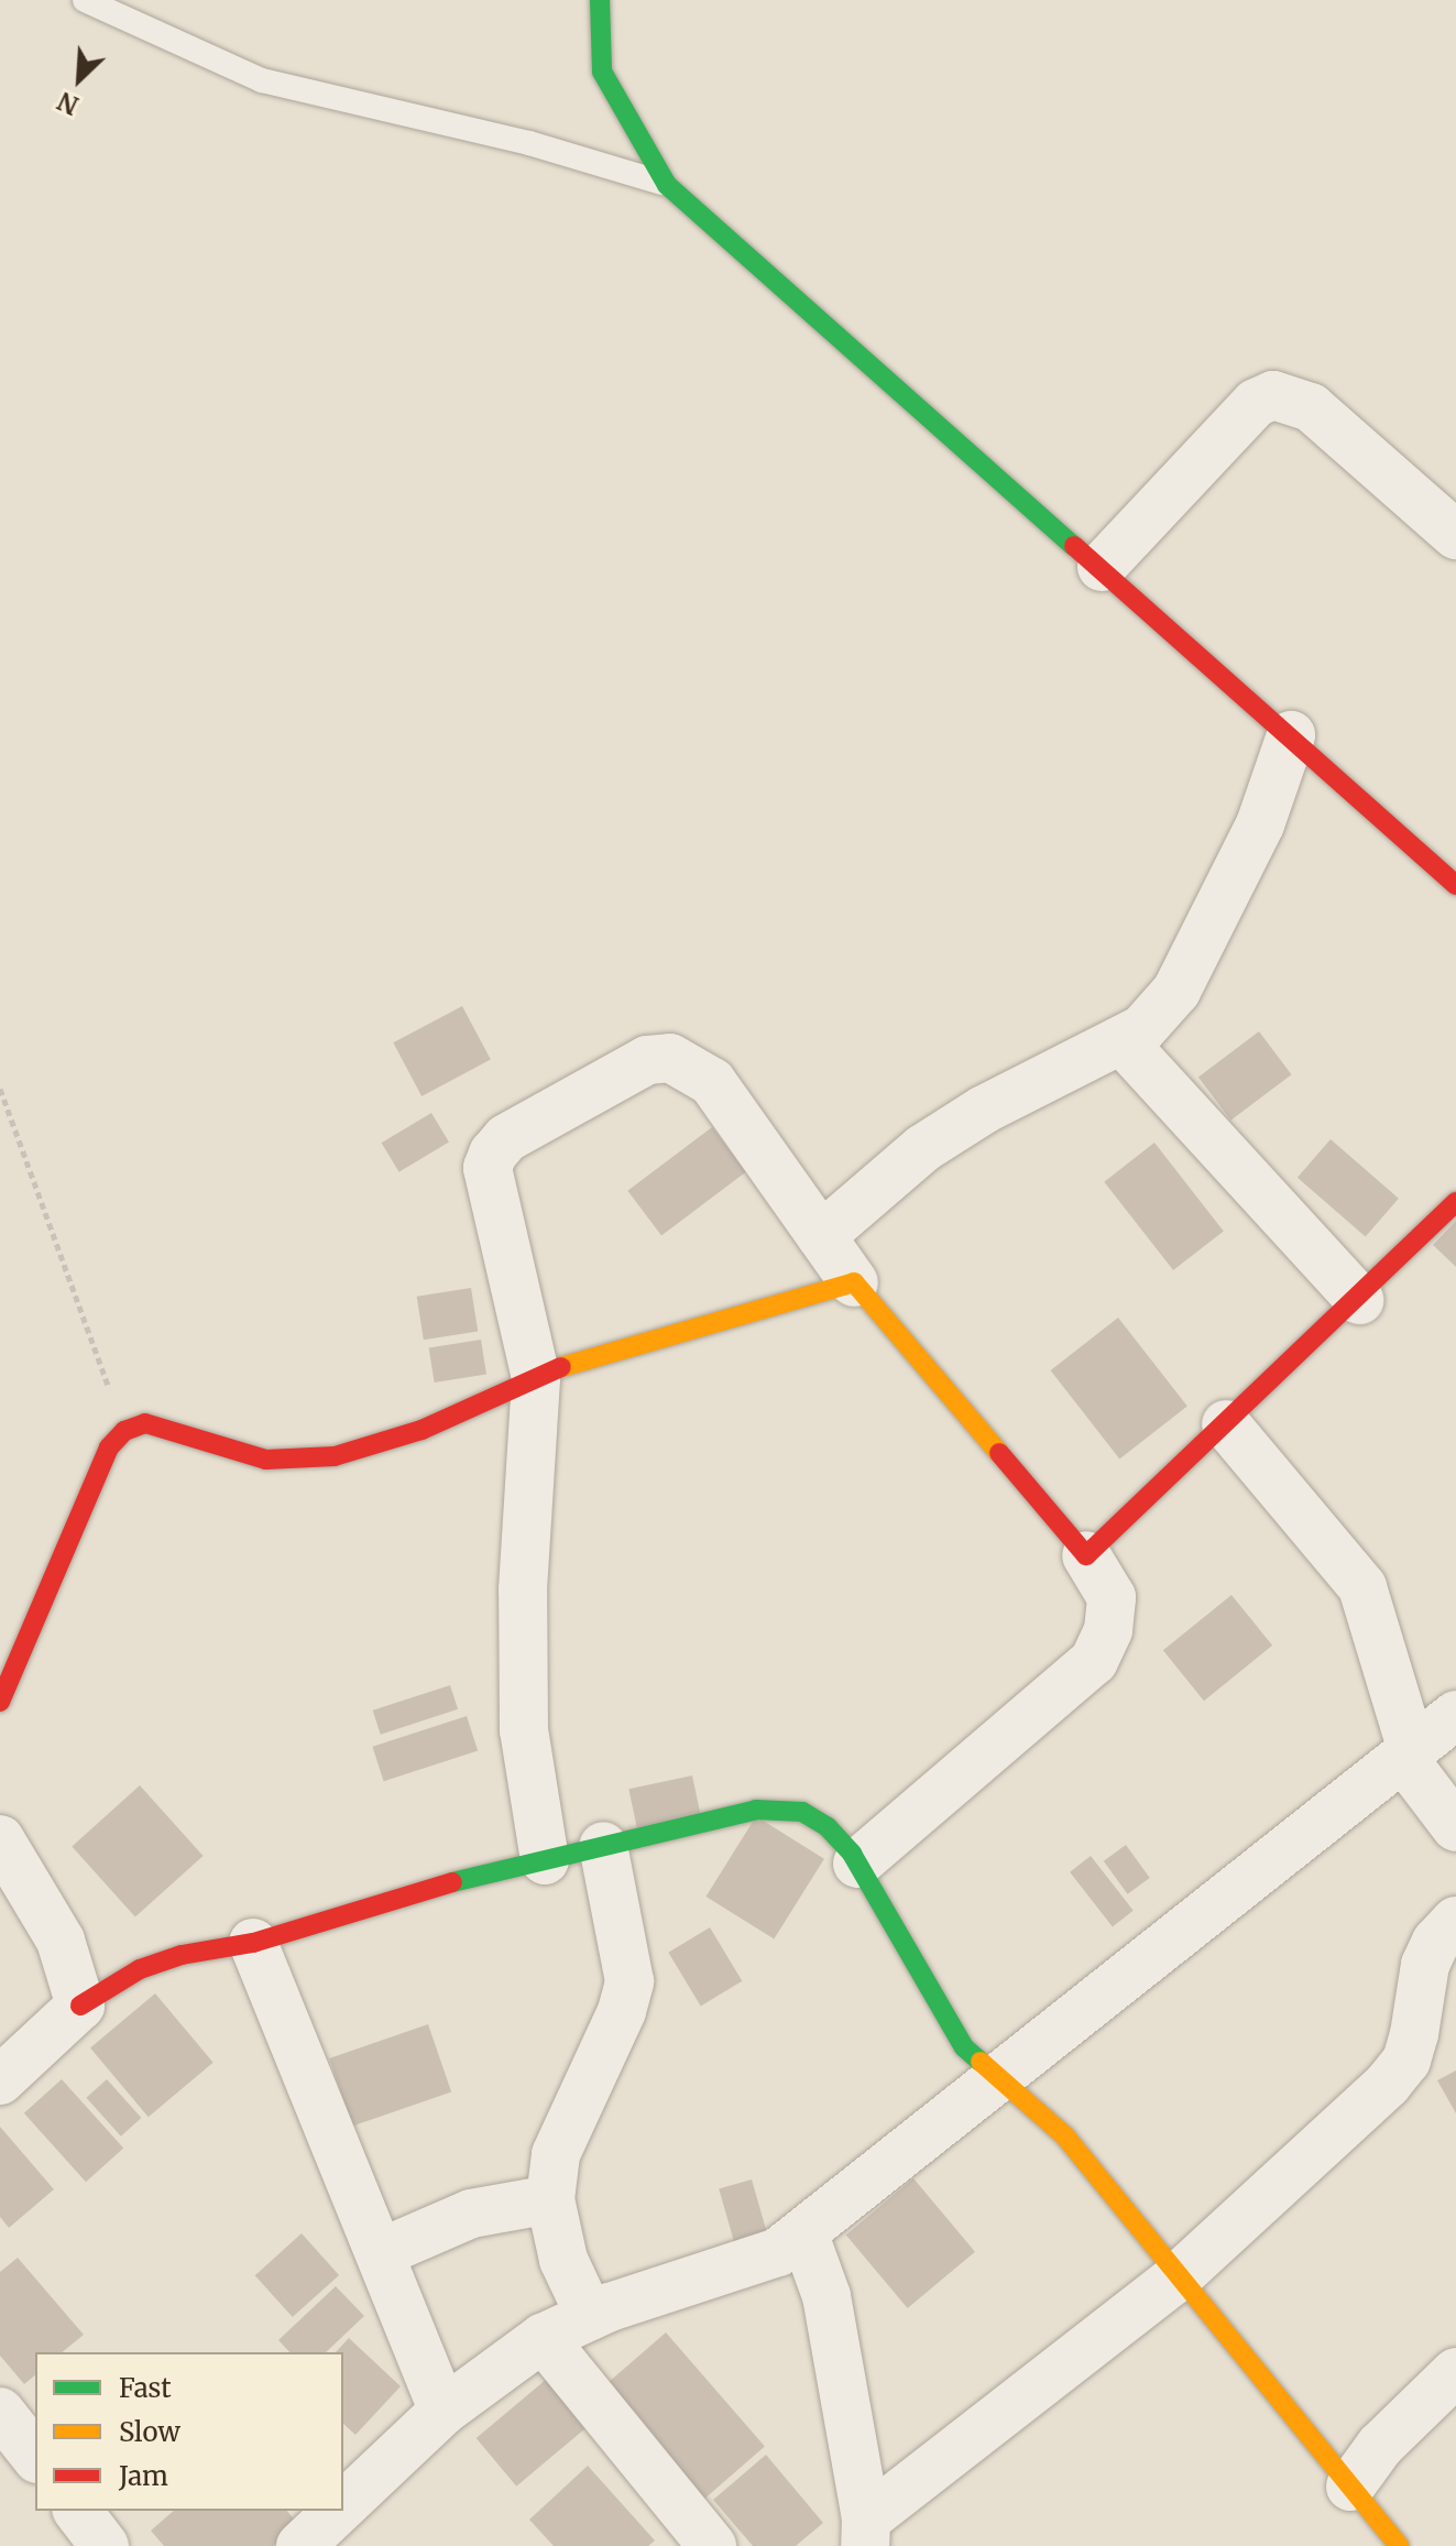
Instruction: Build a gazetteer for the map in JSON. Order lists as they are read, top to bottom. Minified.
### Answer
{"legend":["Fast","Slow","Jam"],"north":"bottom left"}
